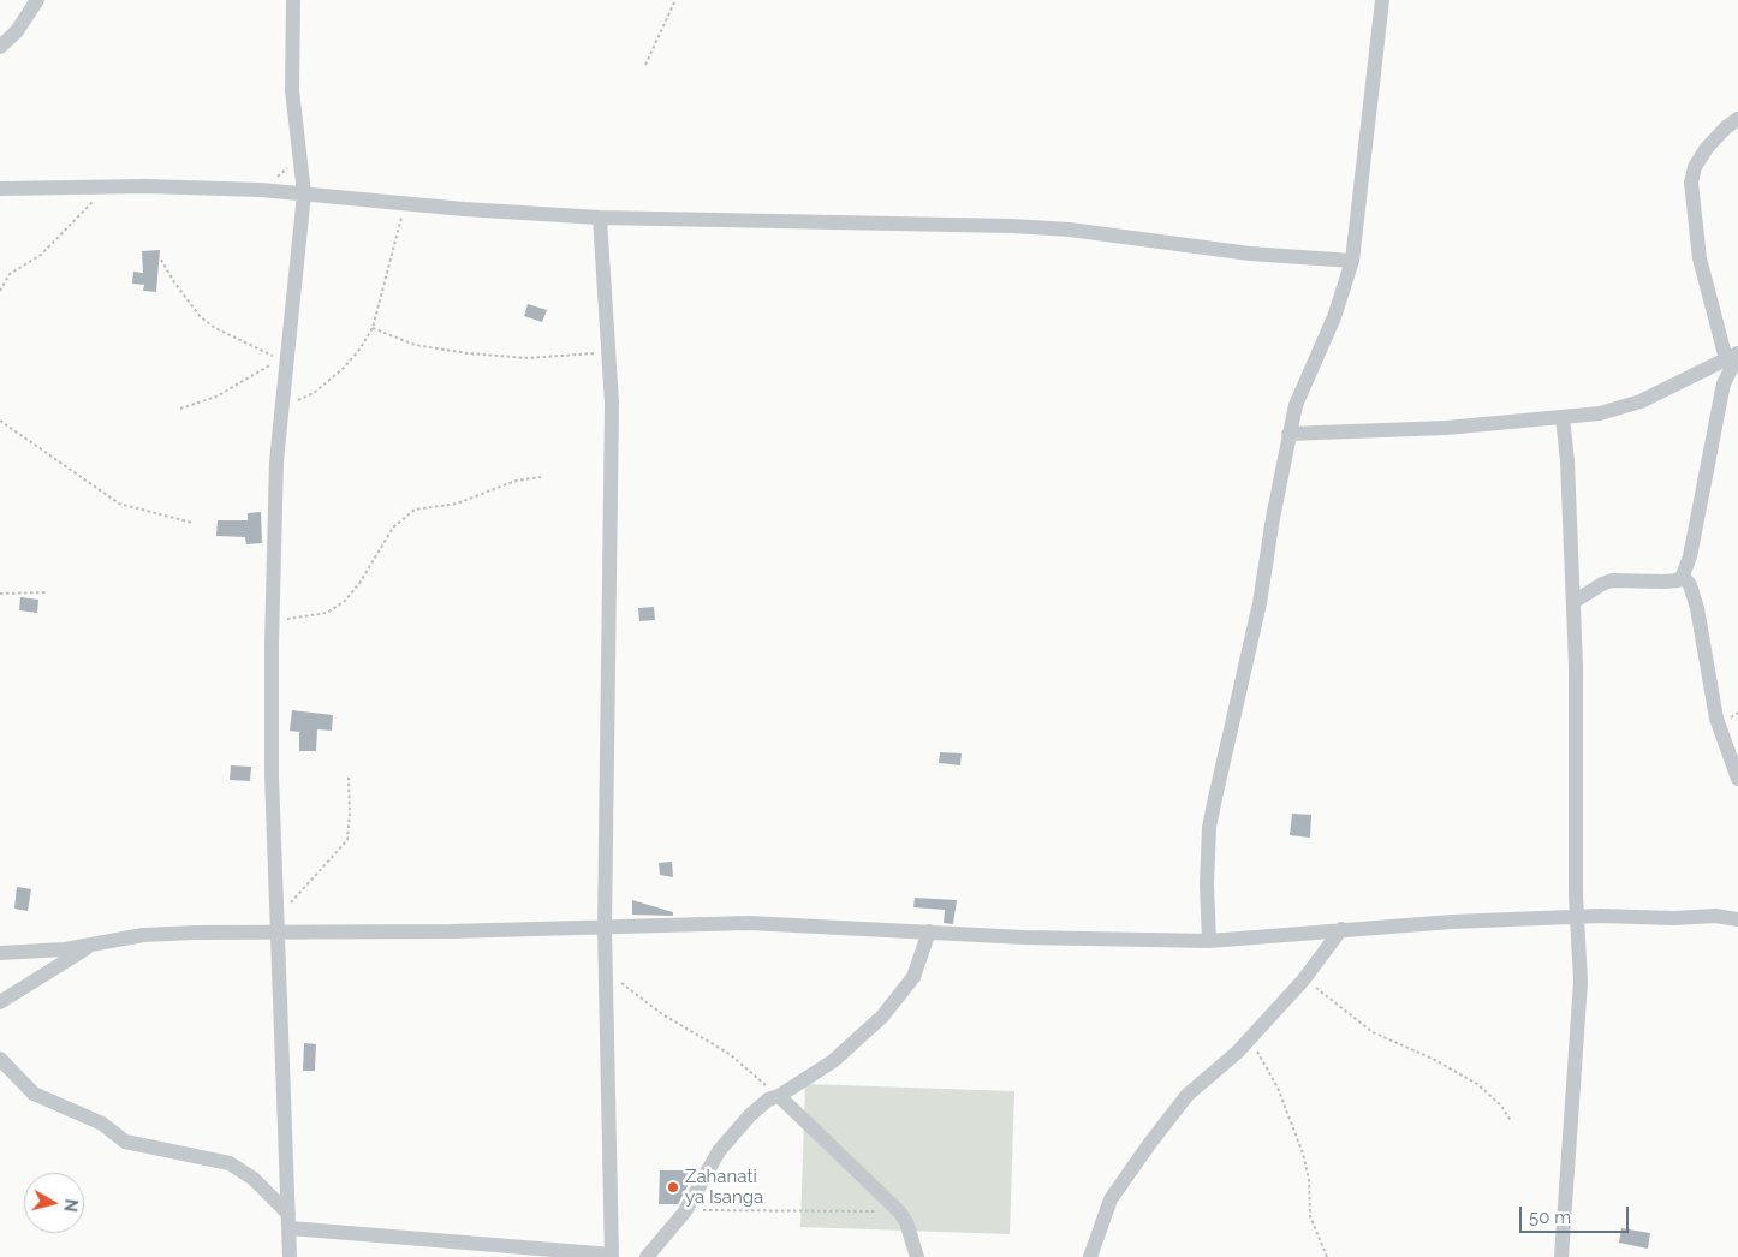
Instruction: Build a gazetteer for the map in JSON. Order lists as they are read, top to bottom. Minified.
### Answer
{"places":["Zahanati ya Isanga"],"scale_bar":"50 m","north":"right"}
